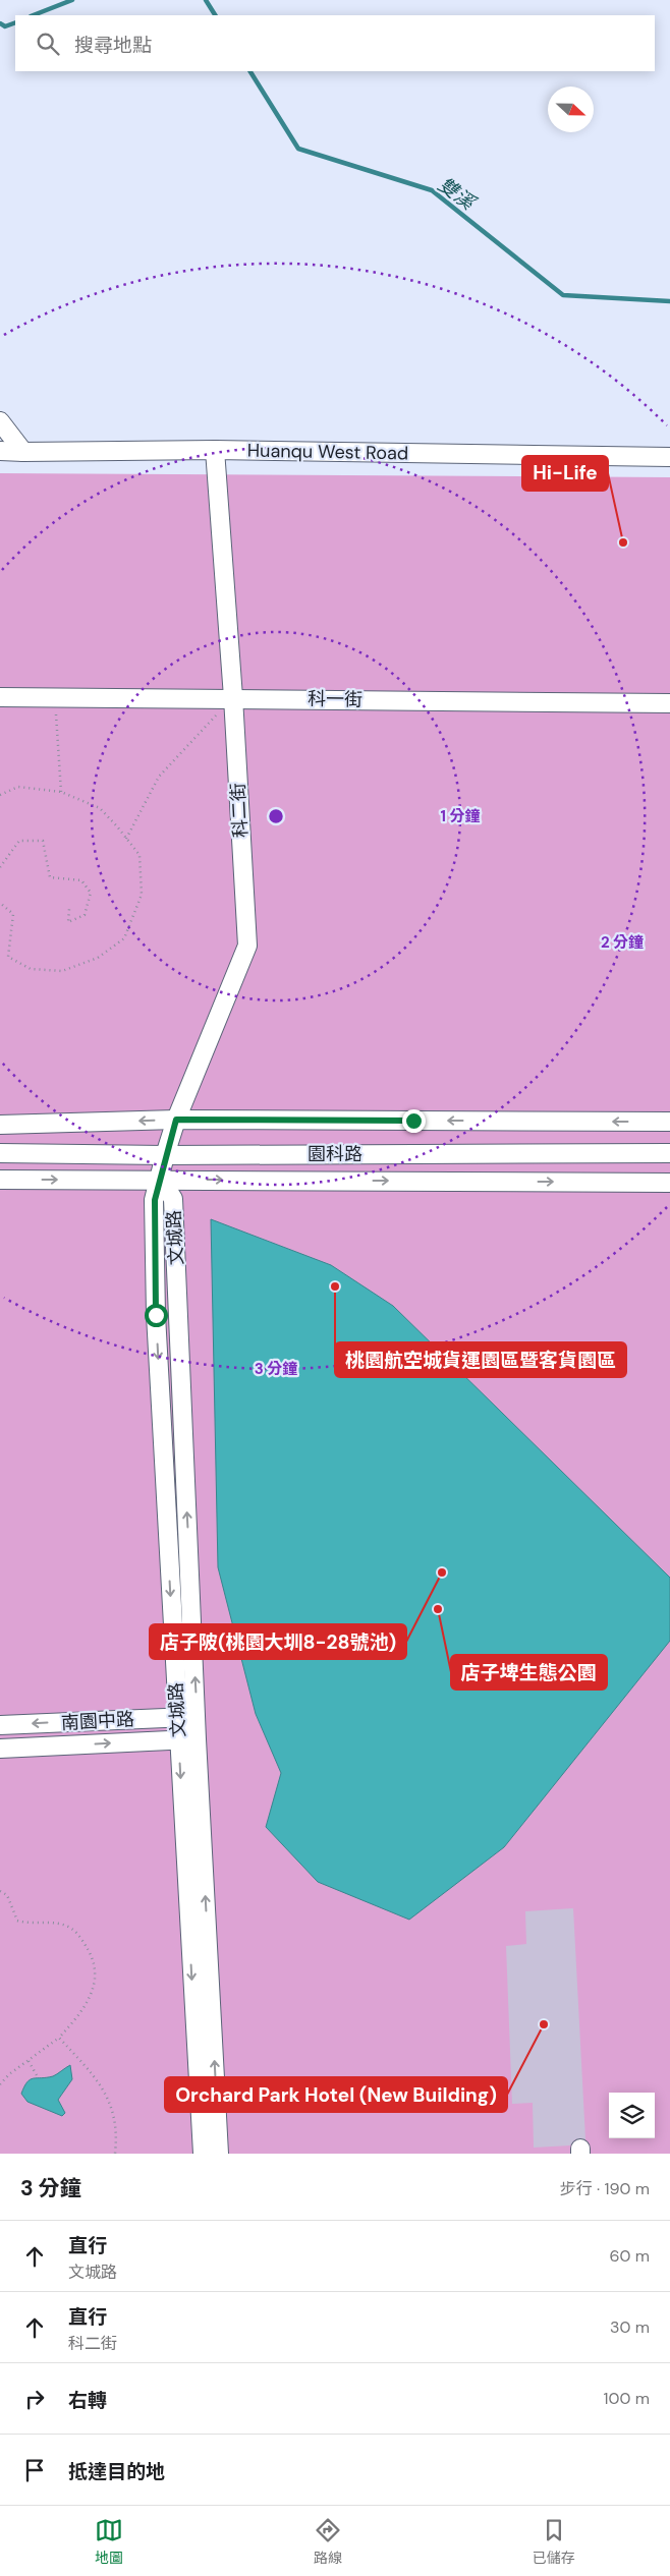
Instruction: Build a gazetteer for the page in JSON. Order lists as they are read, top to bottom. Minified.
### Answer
{"streets":{"street":["Huanqu West Road","科一街","科二街","園科路","文城路","南園中路"]},"crossings":[["Huanqu West Road","科二街"],["科一街","科二街"],["科二街","園科路"],["科二街","文城路"],["文城路","南園中路"]],"water":["雙溪"],"places":["Hi-Life","桃園航空城貨運園區暨客貨園區","店子陂(桃園大圳8-28號池)","店子埤生態公園","Orchard Park Hotel (New Building)"],"north":"right","page":{"search":"搜尋地點","heading":["3 分鐘","步行 · 190 m"],"list":[["直行","文城路","60 m"],["直行","科二街","30 m"],["右轉","100 m"],"抵達目的地"],"nav":["地圖","路線","已儲存"]},"rings":["1 分鐘","2 分鐘","3 分鐘"]}
